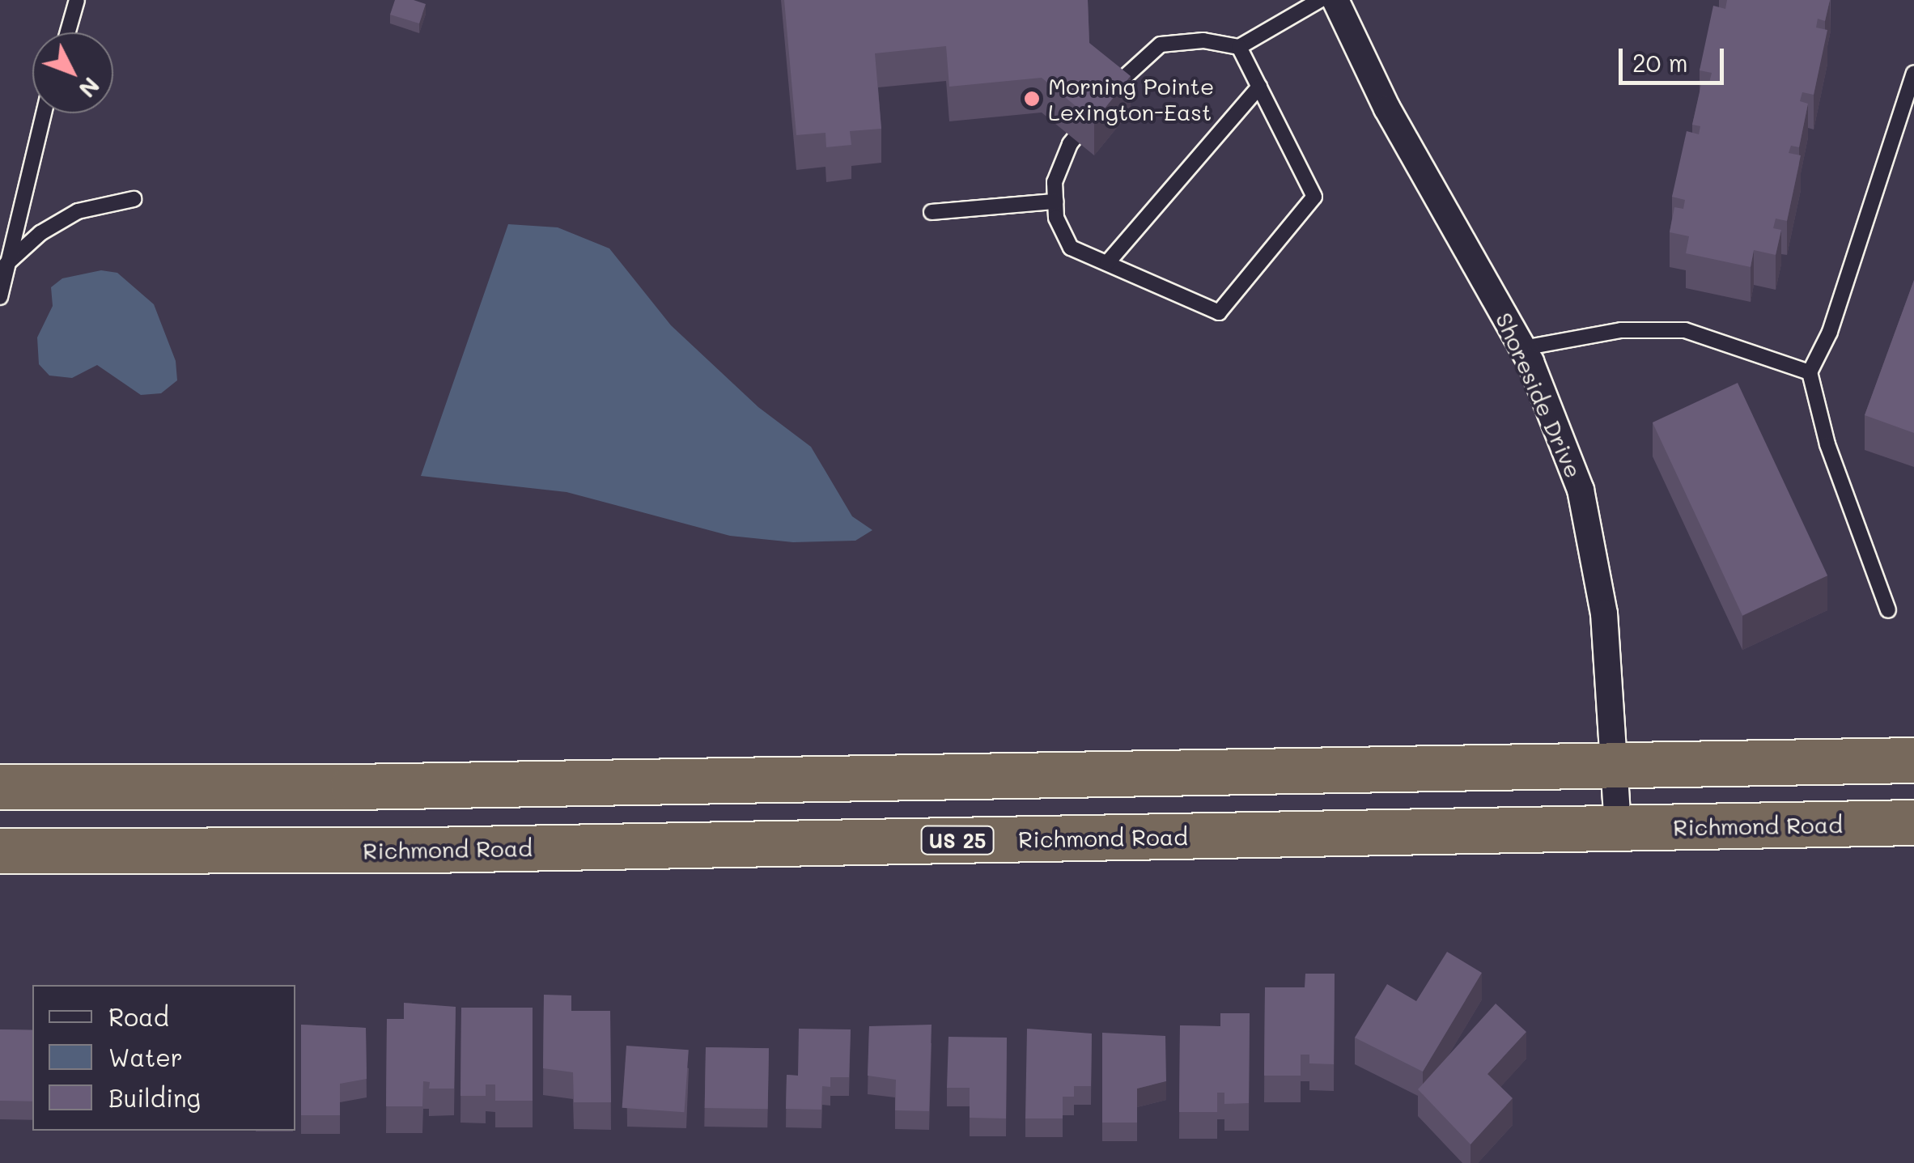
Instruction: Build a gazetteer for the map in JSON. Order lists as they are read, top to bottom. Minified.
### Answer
{"streets":{"highway":["Richmond Road","US 25"],"street":["Shoreside Drive"]},"crossings":[["Shoreside Drive","Richmond Road"]],"places":["Morning Pointe Lexington-East"],"legend":["Road","Water","Building"],"scale_bar":"20 m","north":"bottom right"}
